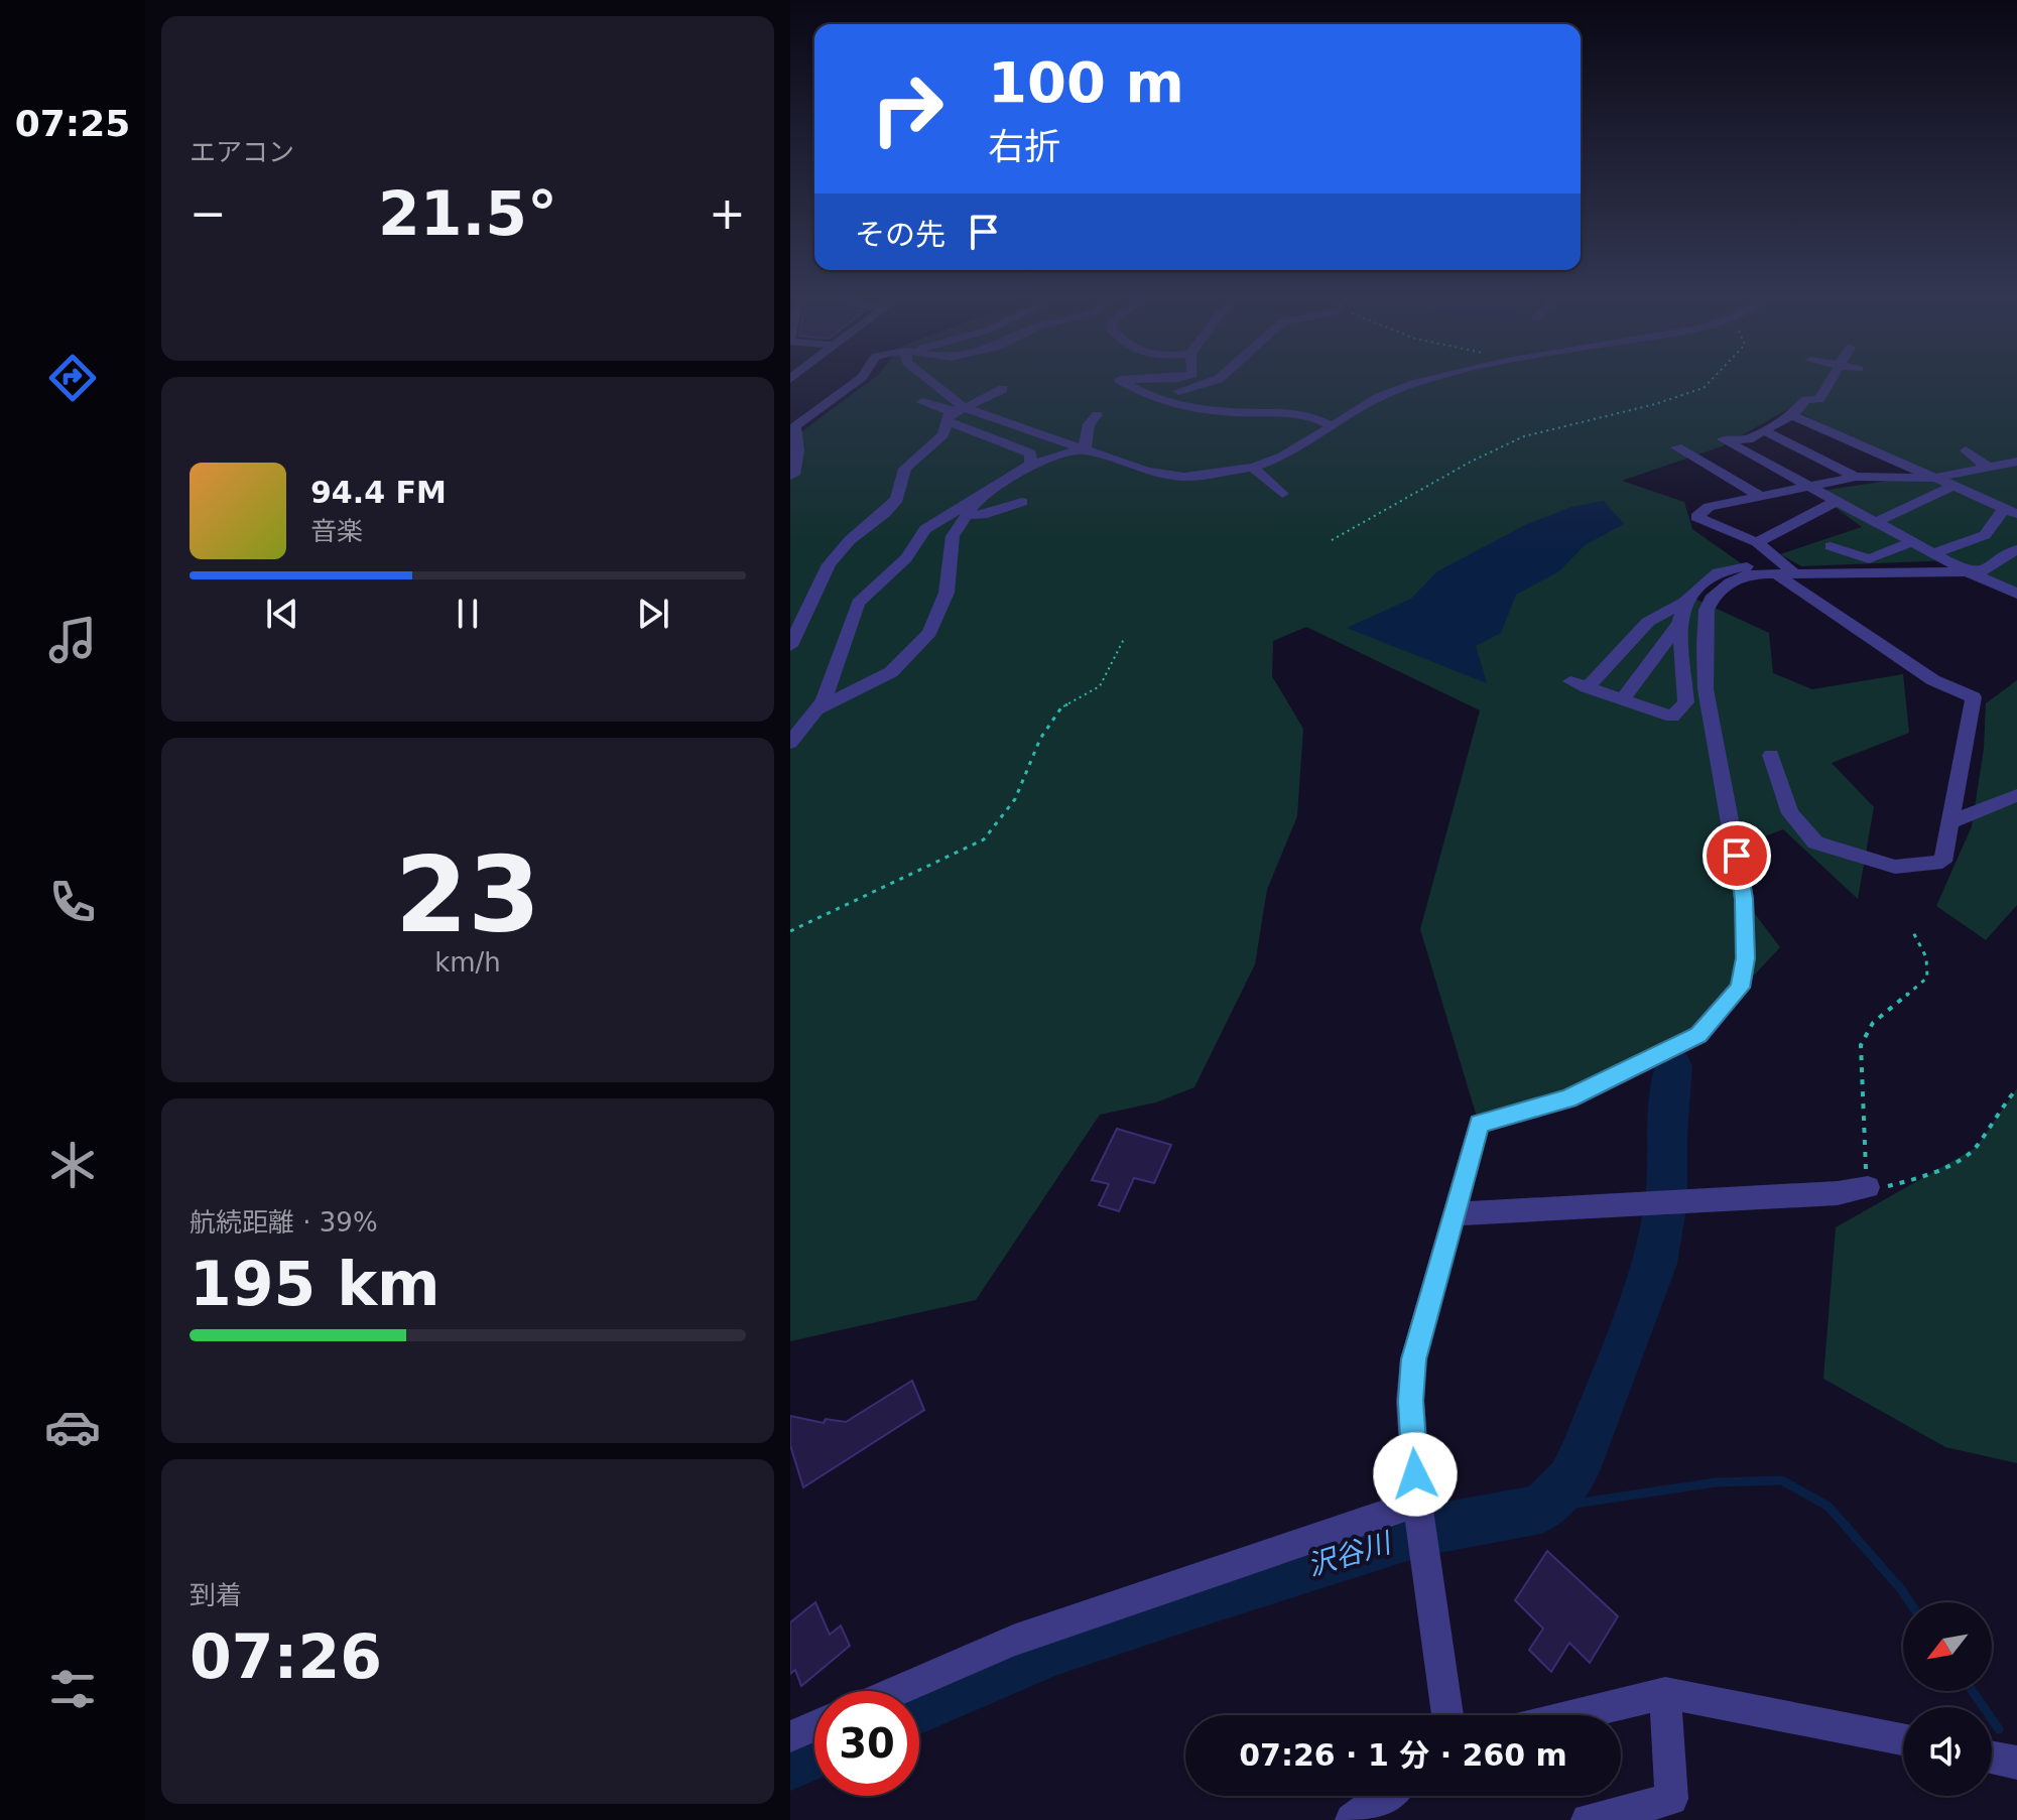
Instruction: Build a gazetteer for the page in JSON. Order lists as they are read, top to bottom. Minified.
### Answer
{"water":["沢谷川"],"north":"bottom left","page":{"tabs":"07:25","tile":["エアコン",["23","km/h"],["航続距離 · 39%","195 km"],["到着","07:26"]],"turn":["100 m","右折"],"heat":["−","21.5°","+"],"then":"その先","song":["94.4 FM","音楽"],"limit":"30","trip":"07:26 · 1 分 · 260 m"}}
